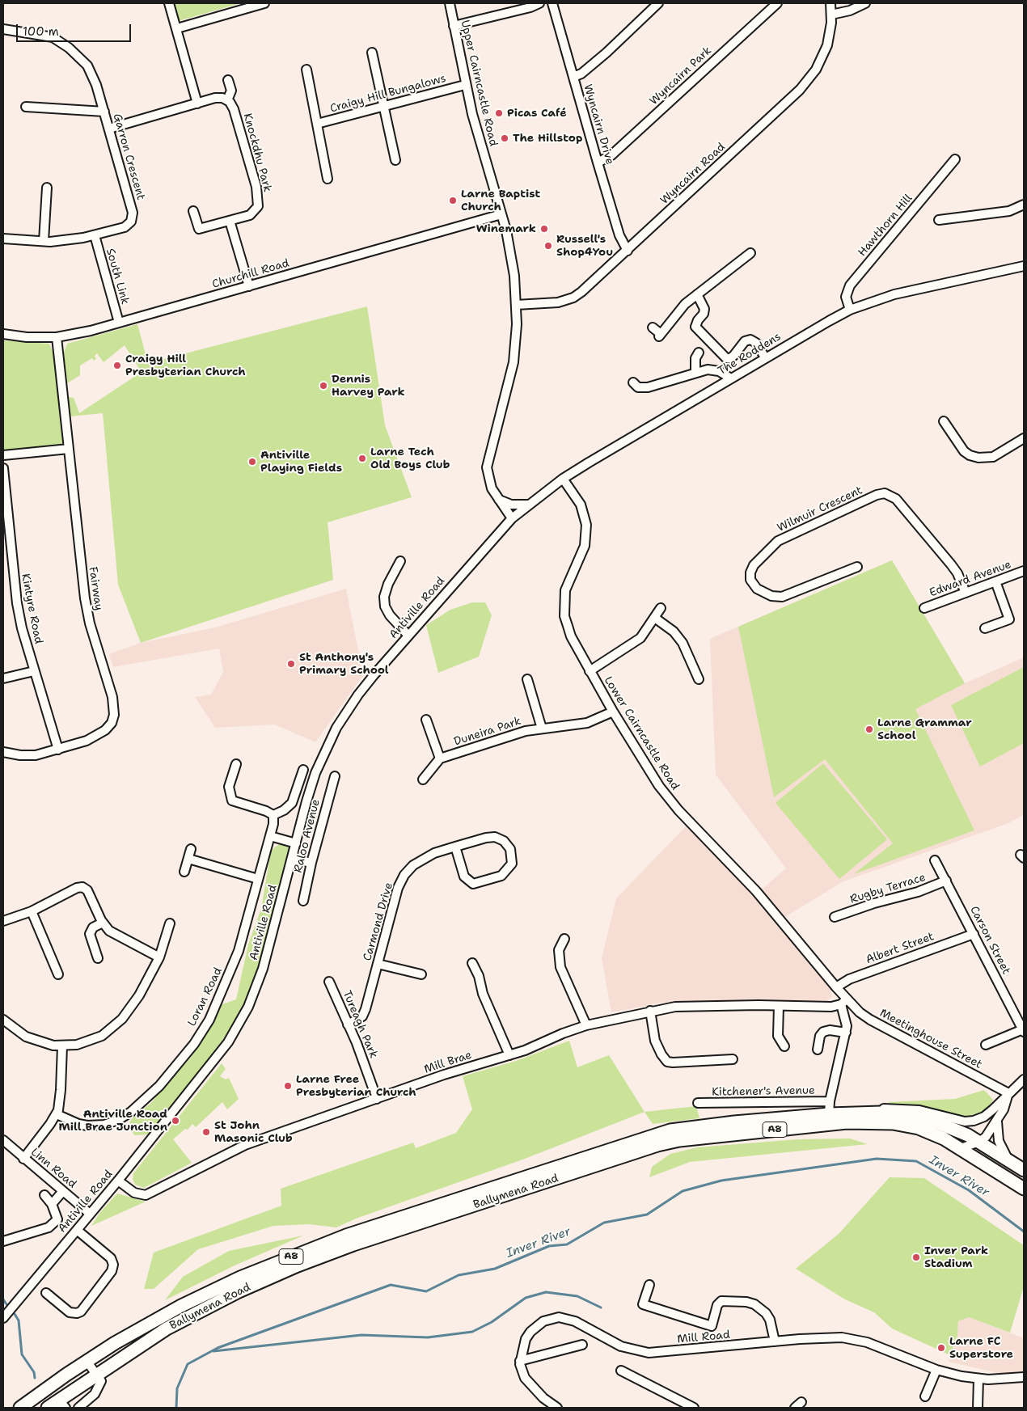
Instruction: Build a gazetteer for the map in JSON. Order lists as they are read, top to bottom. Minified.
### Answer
{"streets":{"highway":["A8","Ballymena Road"],"street":["Wyncairn Park","Upper Cairncastle Road","Craigy Hill Bungalows","Wyncairn Drive","Knockdhu Park","Garron Crescent","Wyncairn Road","Hawthorn Hill","Churchill Road","South Link","The Roddens","Wilmuir Crescent","Edward Avenue","Fairway","Antiville Road","Kintyre Road","Duneira Park","Lower Cairncastle Road","Raloo Avenue","Rugby Terrace","Carmond Drive","Carson Street","Albert Street","Loran Road","Tureagh Park","Meetinghouse Street","Mill Brae","Kitchener's Avenue","Linn Road","Mill Road"]},"crossings":[["Wyncairn Park","Wyncairn Drive"],["Upper Cairncastle Road","Craigy Hill Bungalows"],["Upper Cairncastle Road","Wyncairn Road"],["Upper Cairncastle Road","Churchill Road"],["Upper Cairncastle Road","The Roddens"],["Upper Cairncastle Road","Antiville Road"],["Wyncairn Drive","Wyncairn Road"],["Garron Crescent","South Link"],["Hawthorn Hill","The Roddens"],["Churchill Road","South Link"],["Churchill Road","Fairway"],["The Roddens","Antiville Road"],["The Roddens","Lower Cairncastle Road"],["Wilmuir Crescent","Edward Avenue"],["Fairway","Kintyre Road"],["Antiville Road","Mill Brae"],["Antiville Road","Linn Road"],["Duneira Park","Lower Cairncastle Road"],["Lower Cairncastle Road","Albert Street"],["Lower Cairncastle Road","Meetinghouse Street"],["Lower Cairncastle Road","Mill Brae"],["Rugby Terrace","Carson Street"],["Carmond Drive","Tureagh Park"],["Carson Street","Albert Street"],["Tureagh Park","Mill Brae"],["Meetinghouse Street","Mill Brae"],["A8","Ballymena Road"]],"water":["Inver River"],"places":["Picas Café","The Hillstop","Larne Baptist Church","Winemark","Russell's Shop4You","Craigy Hill Presbyterian Church","Dennis Harvey Park","Larne Tech Old Boys Club","Antiville Playing Fields","St Anthony's Primary School","Larne Grammar School","Larne Free Presbyterian Church","Antiville Road Mill Brae Junction","St John Masonic Club","Inver Park Stadium","Larne FC Superstore"],"scale_bar":"100 m"}
